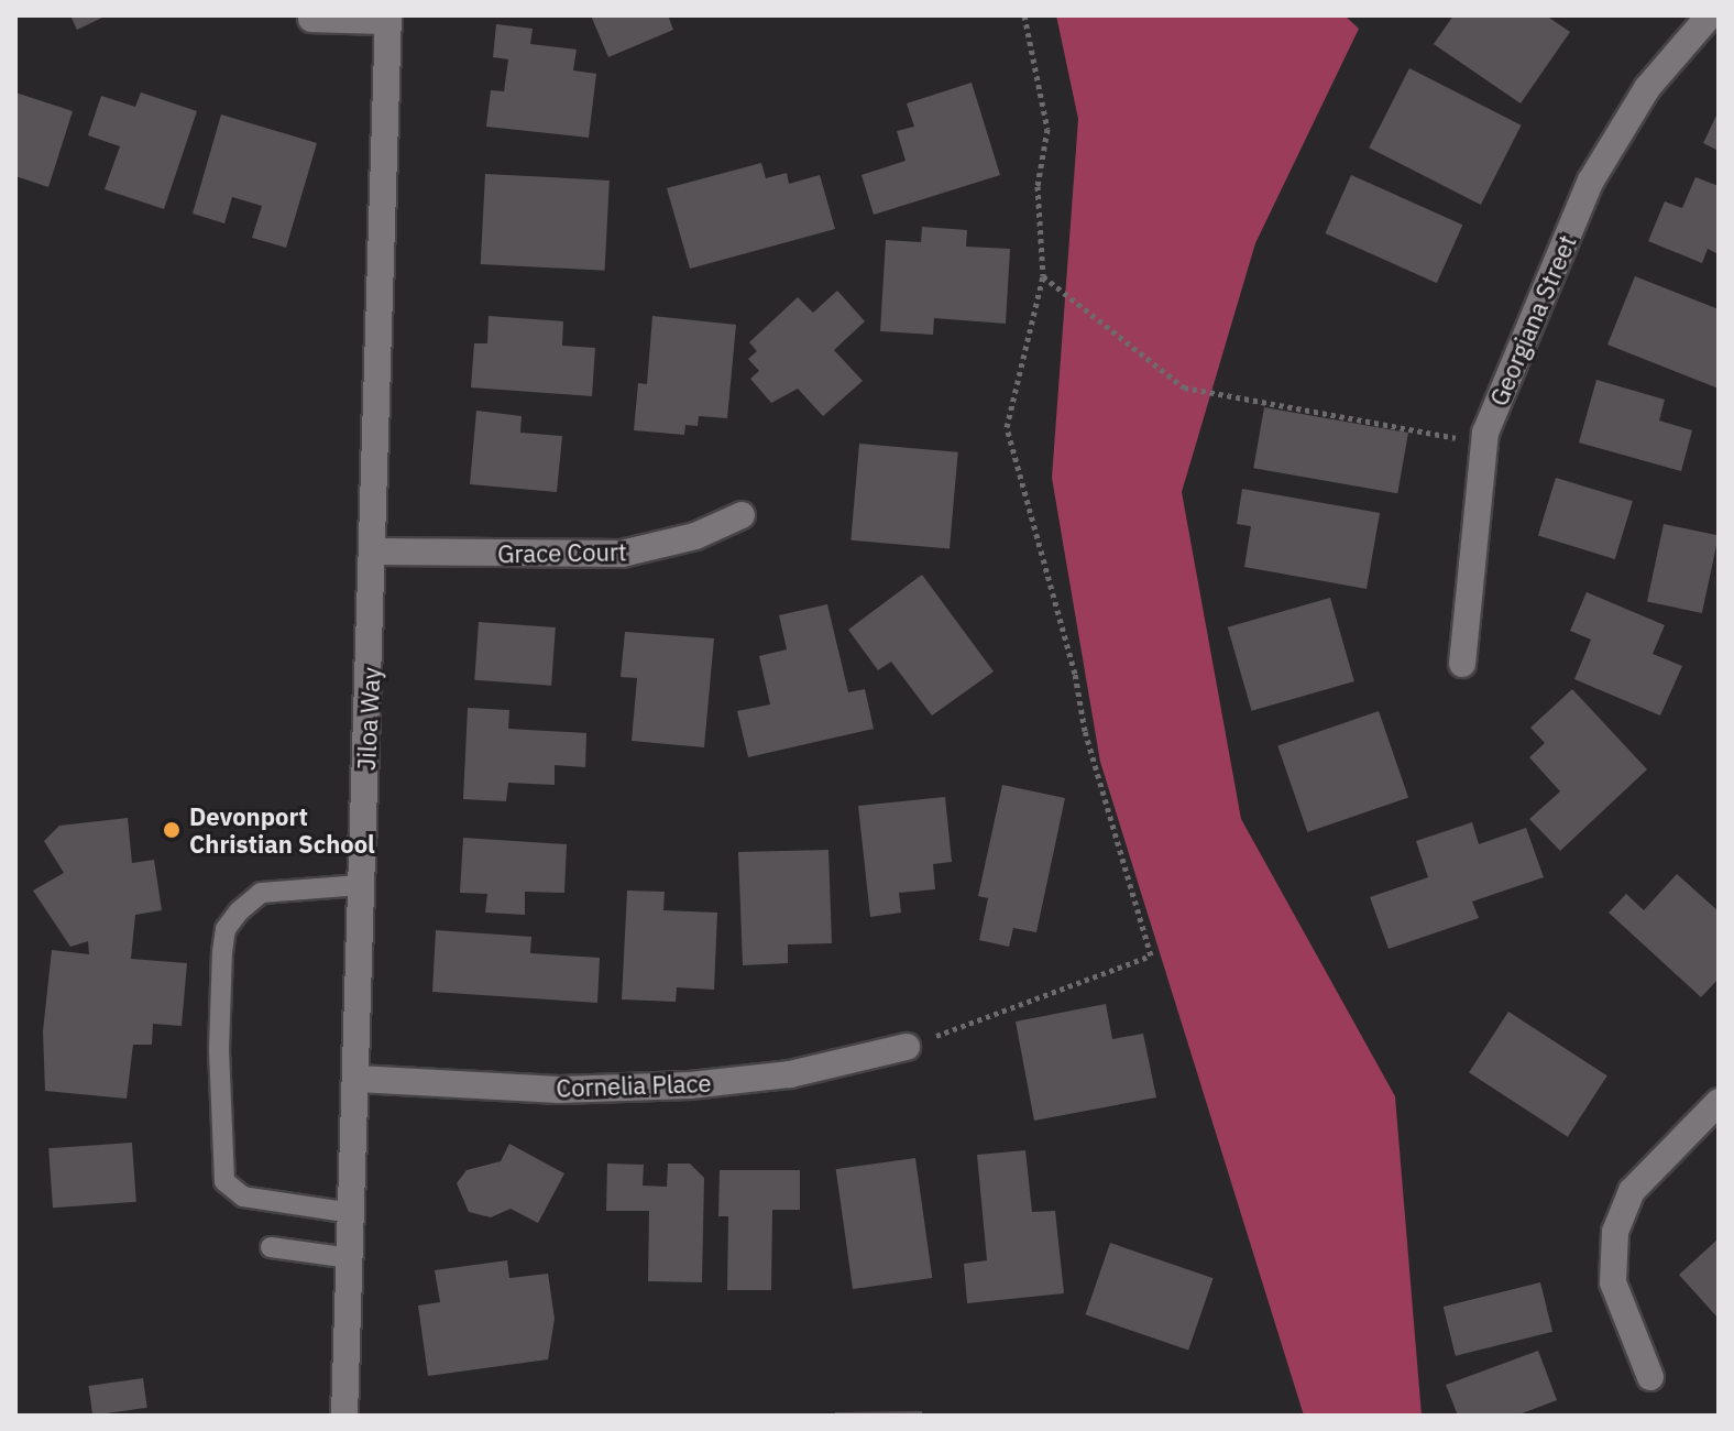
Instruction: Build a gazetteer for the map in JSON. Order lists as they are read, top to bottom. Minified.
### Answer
{"streets":{"street":["Georgiana Street","Grace Court","Jiloa Way","Cornelia Place"]},"crossings":[["Grace Court","Jiloa Way"],["Jiloa Way","Cornelia Place"]],"places":["Devonport Christian School"]}
